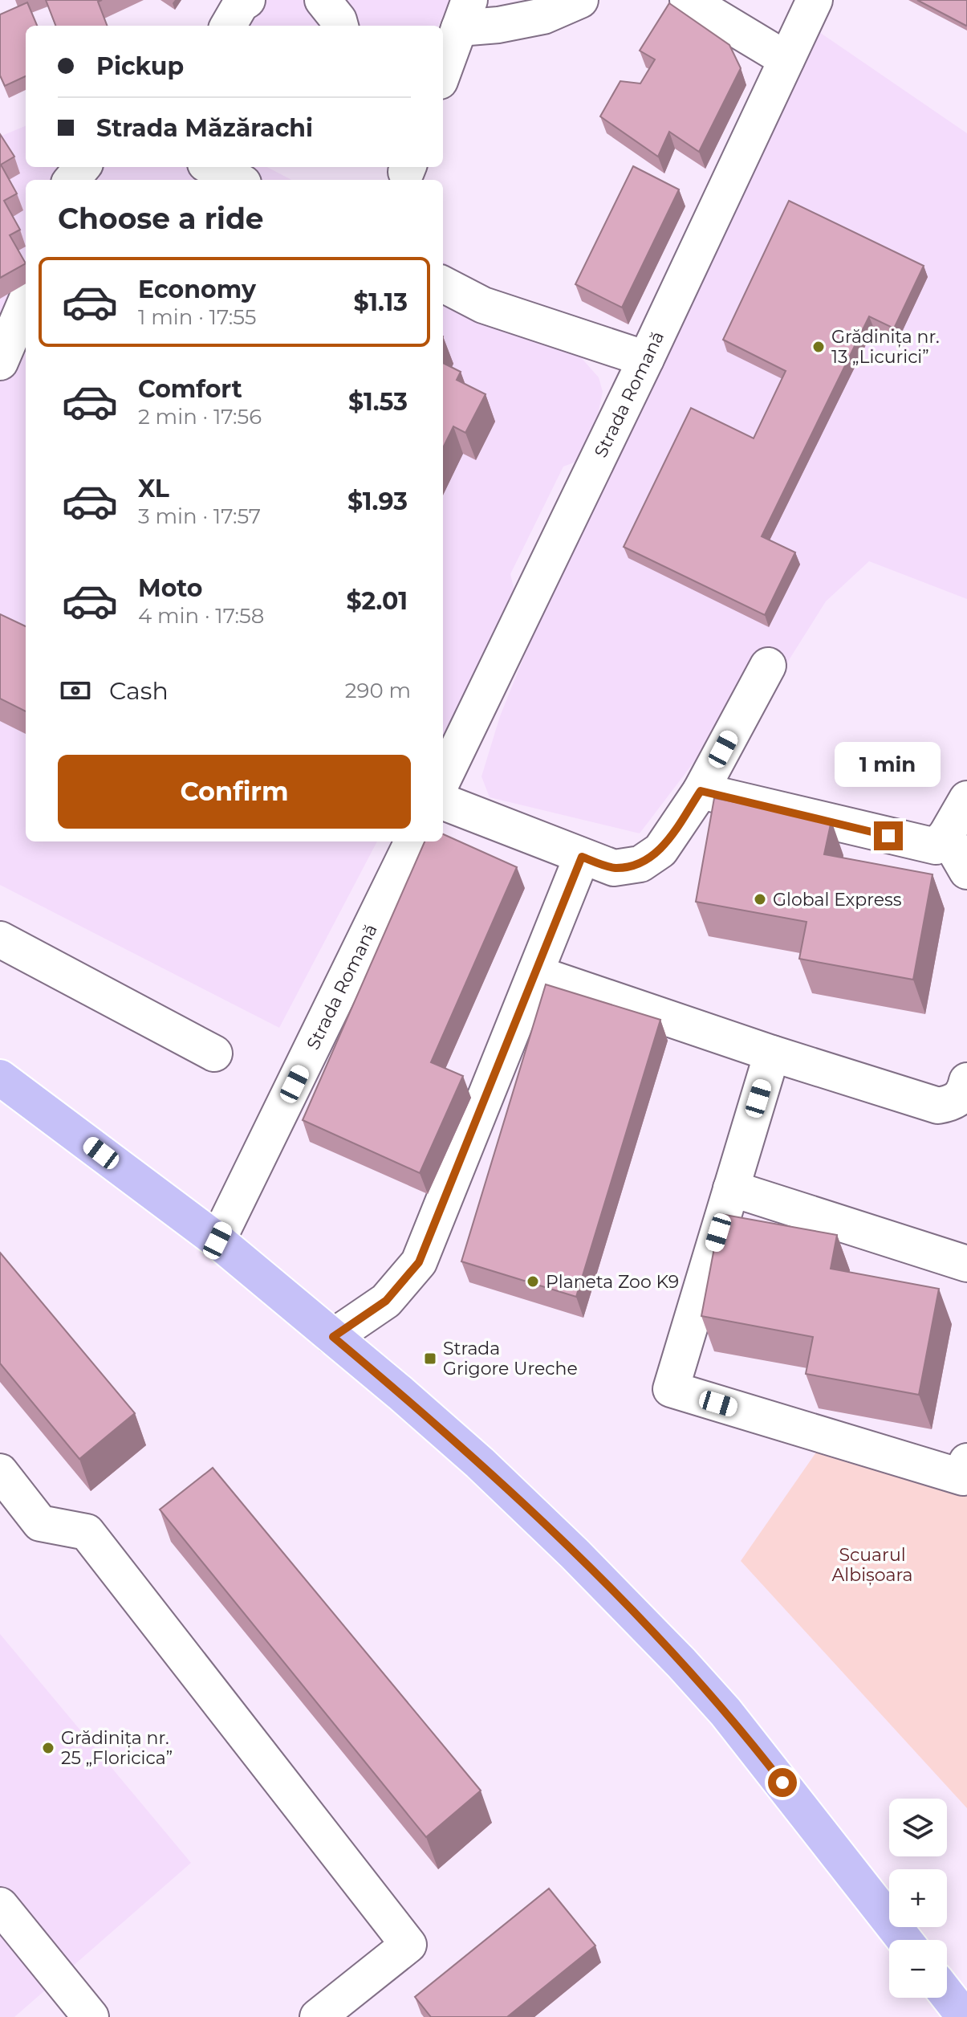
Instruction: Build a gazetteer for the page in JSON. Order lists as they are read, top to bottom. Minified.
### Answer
{"streets":{"street":["Strada Romană"]},"parks":["Scuarul Albișoara"],"places":{"other":["Grădinița nr. 13 „Licurici”","Global Express","Planeta Zoo K9","Grădinița nr. 25 „Floricica”"],"transit":["Strada Grigore Ureche"]},"page":{"banner":["Pickup","Strada Măzărachi"],"heading":"Choose a ride","list":[{"name":"Economy","note":"1 min · 17:55","value":"$1.13"},{"name":"Comfort","note":"2 min · 17:56","value":"$1.53"},{"name":"XL","note":"3 min · 17:57","value":"$1.93"},{"name":"Moto","note":"4 min · 17:58","value":"$2.01"}],"pay":["Cash","290 m"],"bubble":"1 min","buttons":"Confirm","map_buttons":["+","−"]}}
